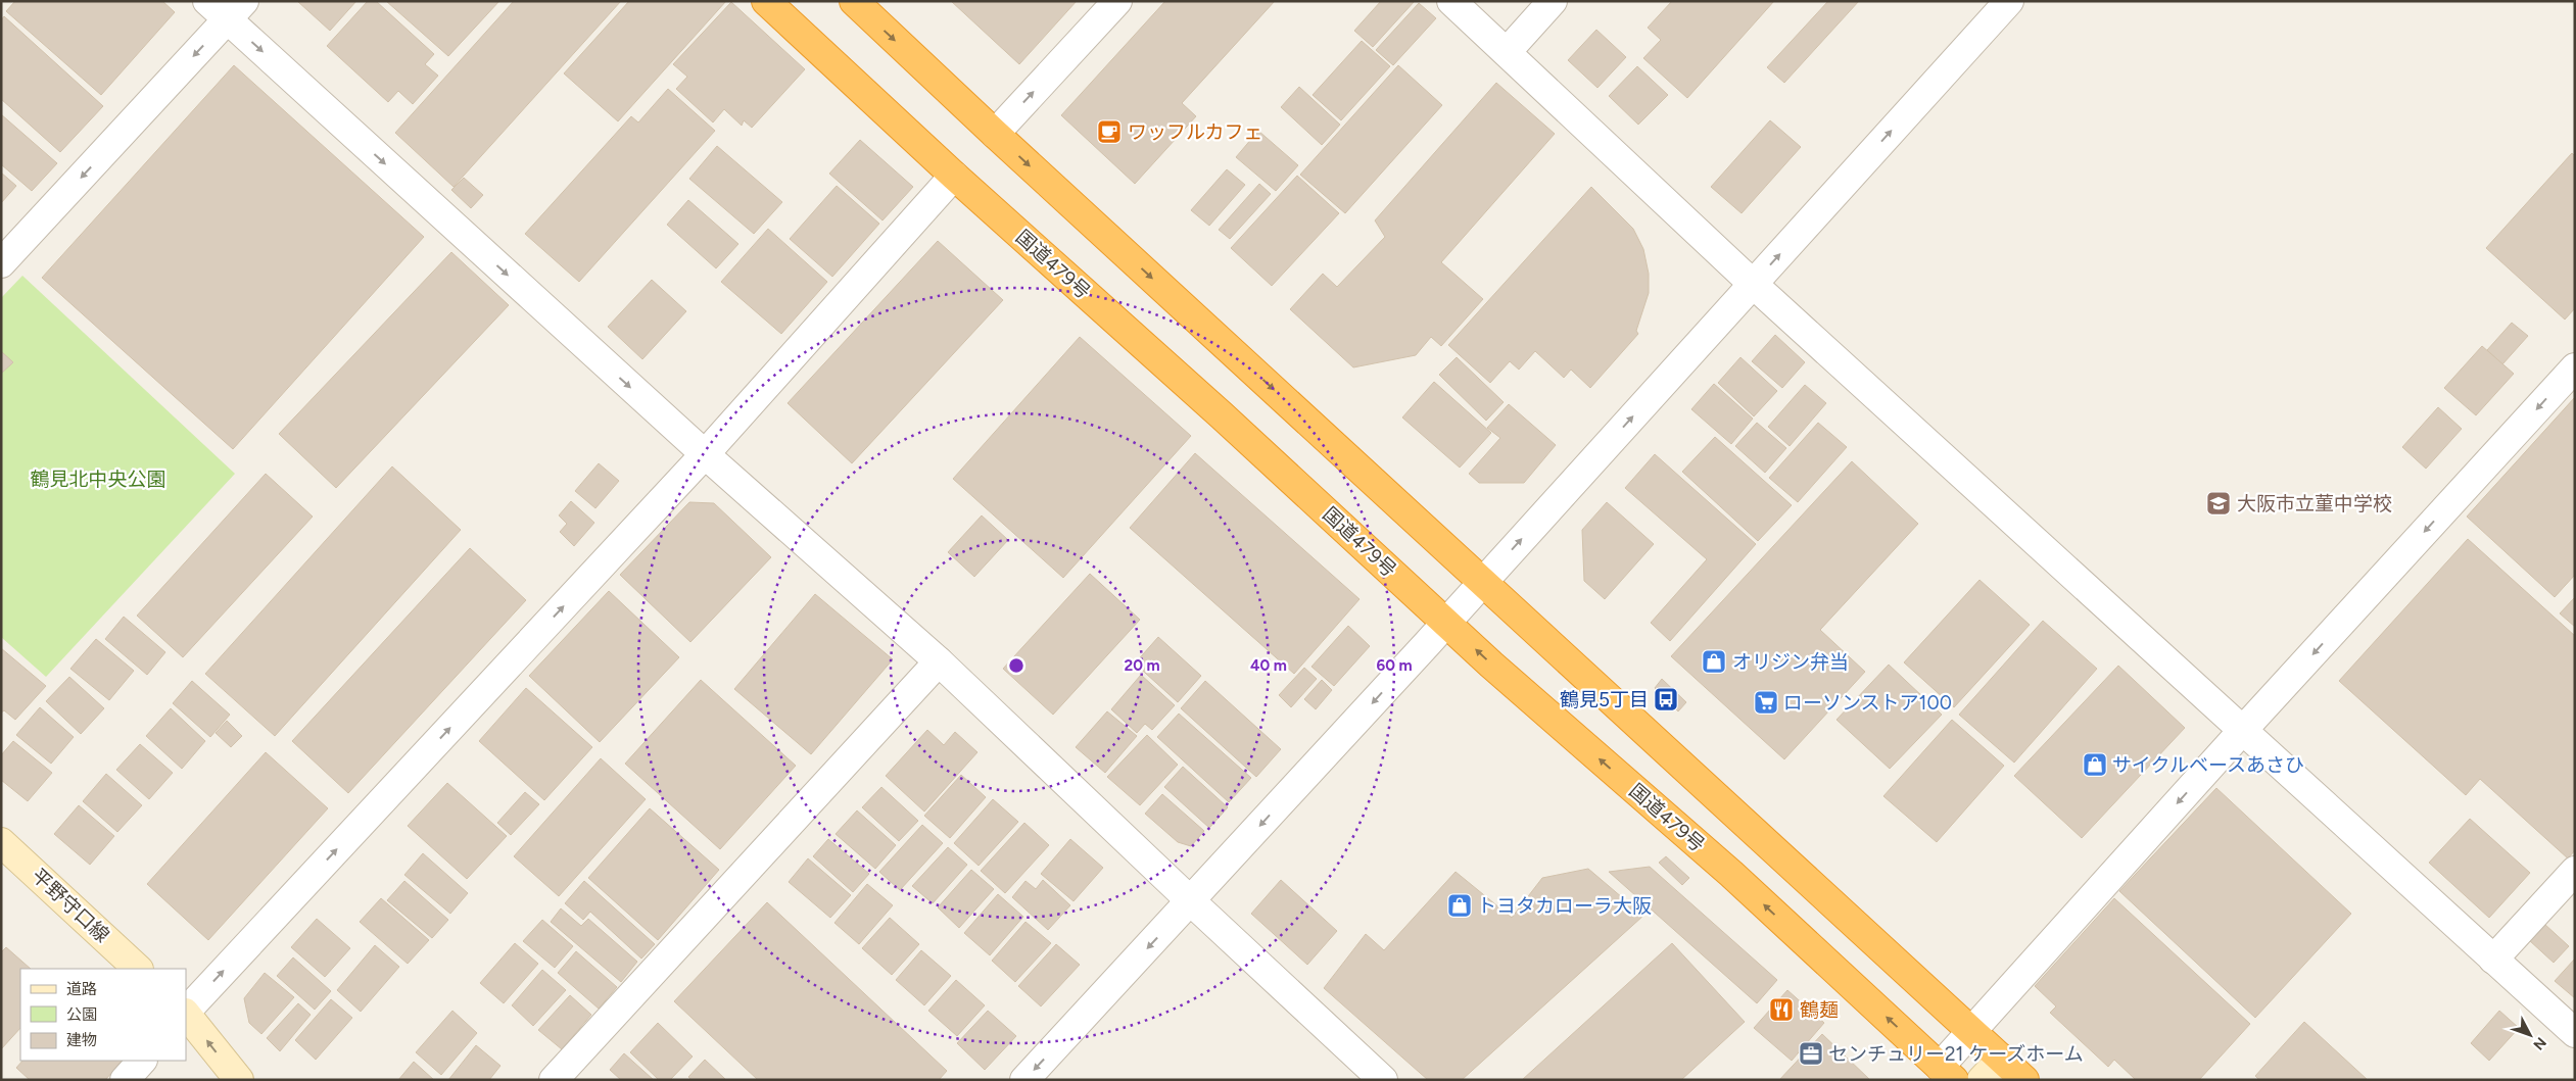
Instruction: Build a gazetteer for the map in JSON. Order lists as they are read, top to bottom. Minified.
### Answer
{"streets":{"highway":["国道479号"],"main road":["平野守口線"]},"parks":["鶴見北中央公園"],"places":{"cafe":["ワッフルカフェ"],"school or university":["大阪市立菫中学校"],"shop":["オリジン弁当","サイクルベースあさひ","トヨタカローラ大阪"],"bus stop":["鶴見5丁目"],"supermarket":["ローソンストア100"],"restaurant":["鶴麺"],"office":["センチュリー21 ケーズホーム"]},"legend":["道路","公園","建物"],"north":"bottom right","rings":["20 m","40 m","60 m"]}
